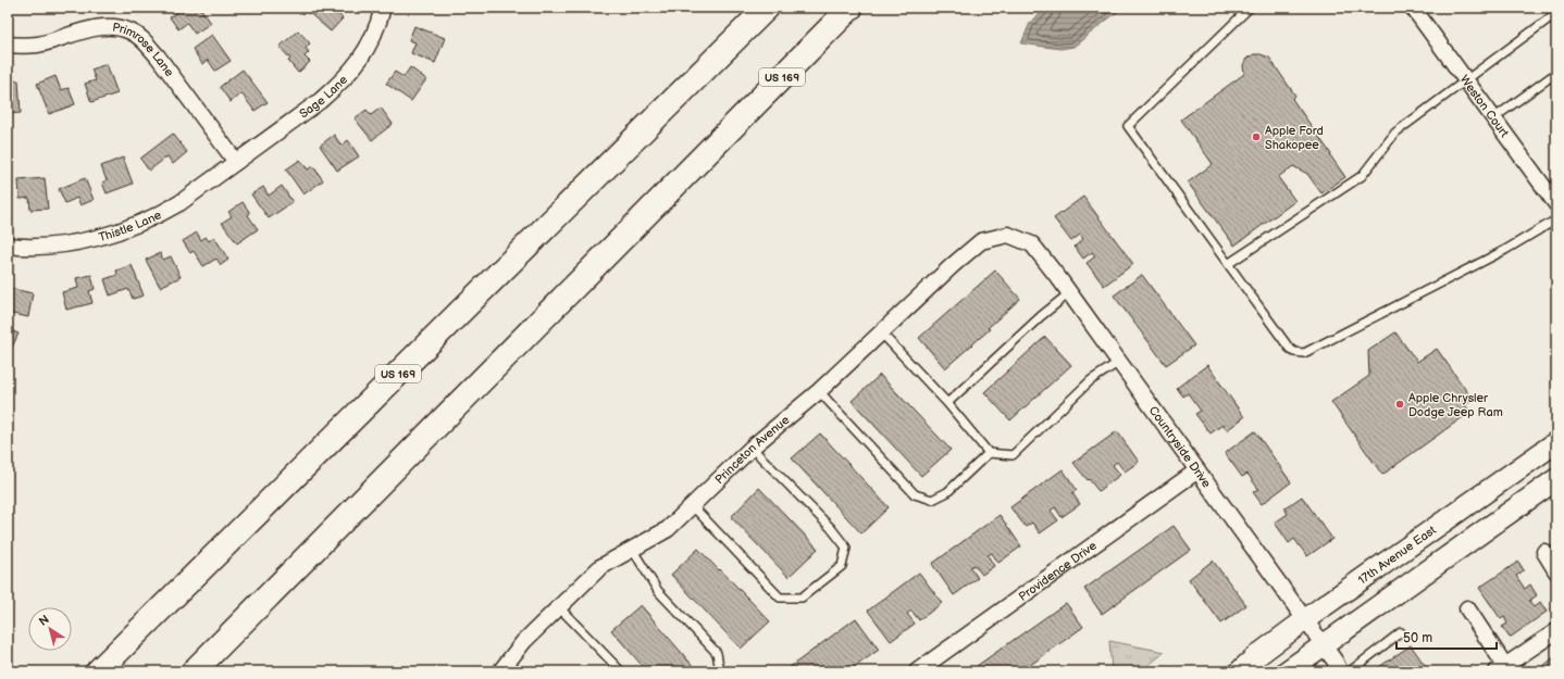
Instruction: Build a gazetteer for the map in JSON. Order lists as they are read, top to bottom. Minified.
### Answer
{"streets":{"highway":["US 169"],"street":["Primrose Lane","Sage Lane","Weston Court","Thistle Lane","Countryside Drive","Princeton Avenue","17th Avenue East","Providence Drive"]},"crossings":[["Primrose Lane","Sage Lane"],["Primrose Lane","Thistle Lane"],["Sage Lane","Thistle Lane"],["Countryside Drive","Princeton Avenue"],["Countryside Drive","17th Avenue East"],["Countryside Drive","Providence Drive"]],"places":["Apple Ford Shakopee","Apple Chrysler Dodge Jeep Ram"],"scale_bar":"50 m","north":"top left"}
